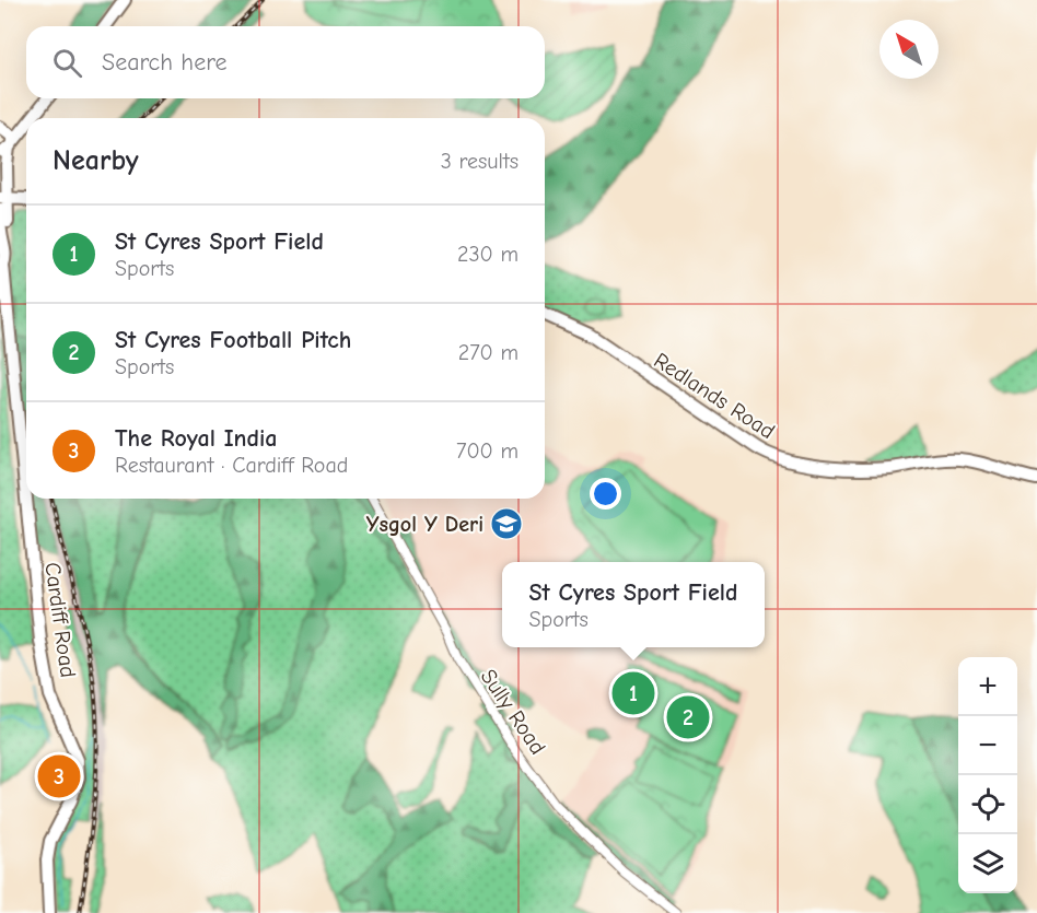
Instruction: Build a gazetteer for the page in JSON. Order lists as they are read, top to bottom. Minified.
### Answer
{"streets":{"main road":["Redlands Road","Cardiff Road"],"street":["Sully Road"]},"places":{"school or university":["Ysgol Y Deri"]},"north":"top left","page":{"search":"Search here","heading":["Nearby","3 results"],"list":[{"mark":"1","name":"St Cyres Sport Field","note":"Sports","value":"230 m"},{"mark":"2","name":"St Cyres Football Pitch","note":"Sports","value":"270 m"},{"mark":"3","name":"The Royal India","note":"Restaurant · Cardiff Road","value":"700 m"}],"popup":["St Cyres Sport Field","Sports"],"map_buttons":["+","−"],"pins":["1","2","3"]}}
